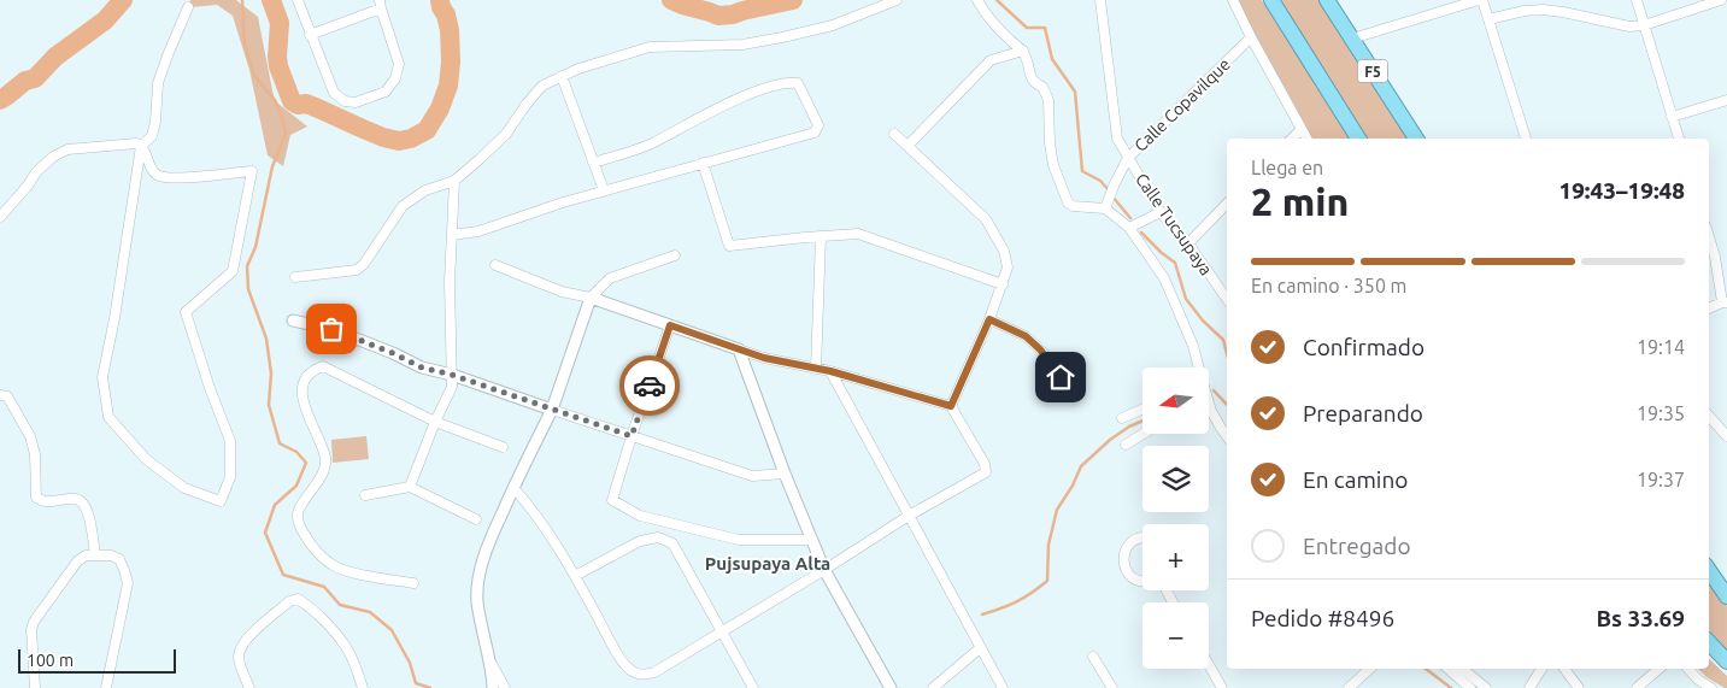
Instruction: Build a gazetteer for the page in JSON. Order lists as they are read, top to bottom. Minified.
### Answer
{"streets":{"highway":["F5"],"street":["Calle Copavilque","Calle Tucsupaya"]},"crossings":[["Calle Copavilque","Calle Tucsupaya"]],"districts":["Pujsupaya Alta"],"scale_bar":"100 m","north":"left","page":{"heading":["2 min","Llega en","19:43–19:48"],"panel":["Pedido #8496","Bs 33.69"],"bar":"En camino · 350 m","list":[["Confirmado","19:14"],["Preparando","19:35"],["En camino","19:37"],"Entregado"],"map_buttons":["+","−"],"scale":"100 m"}}
